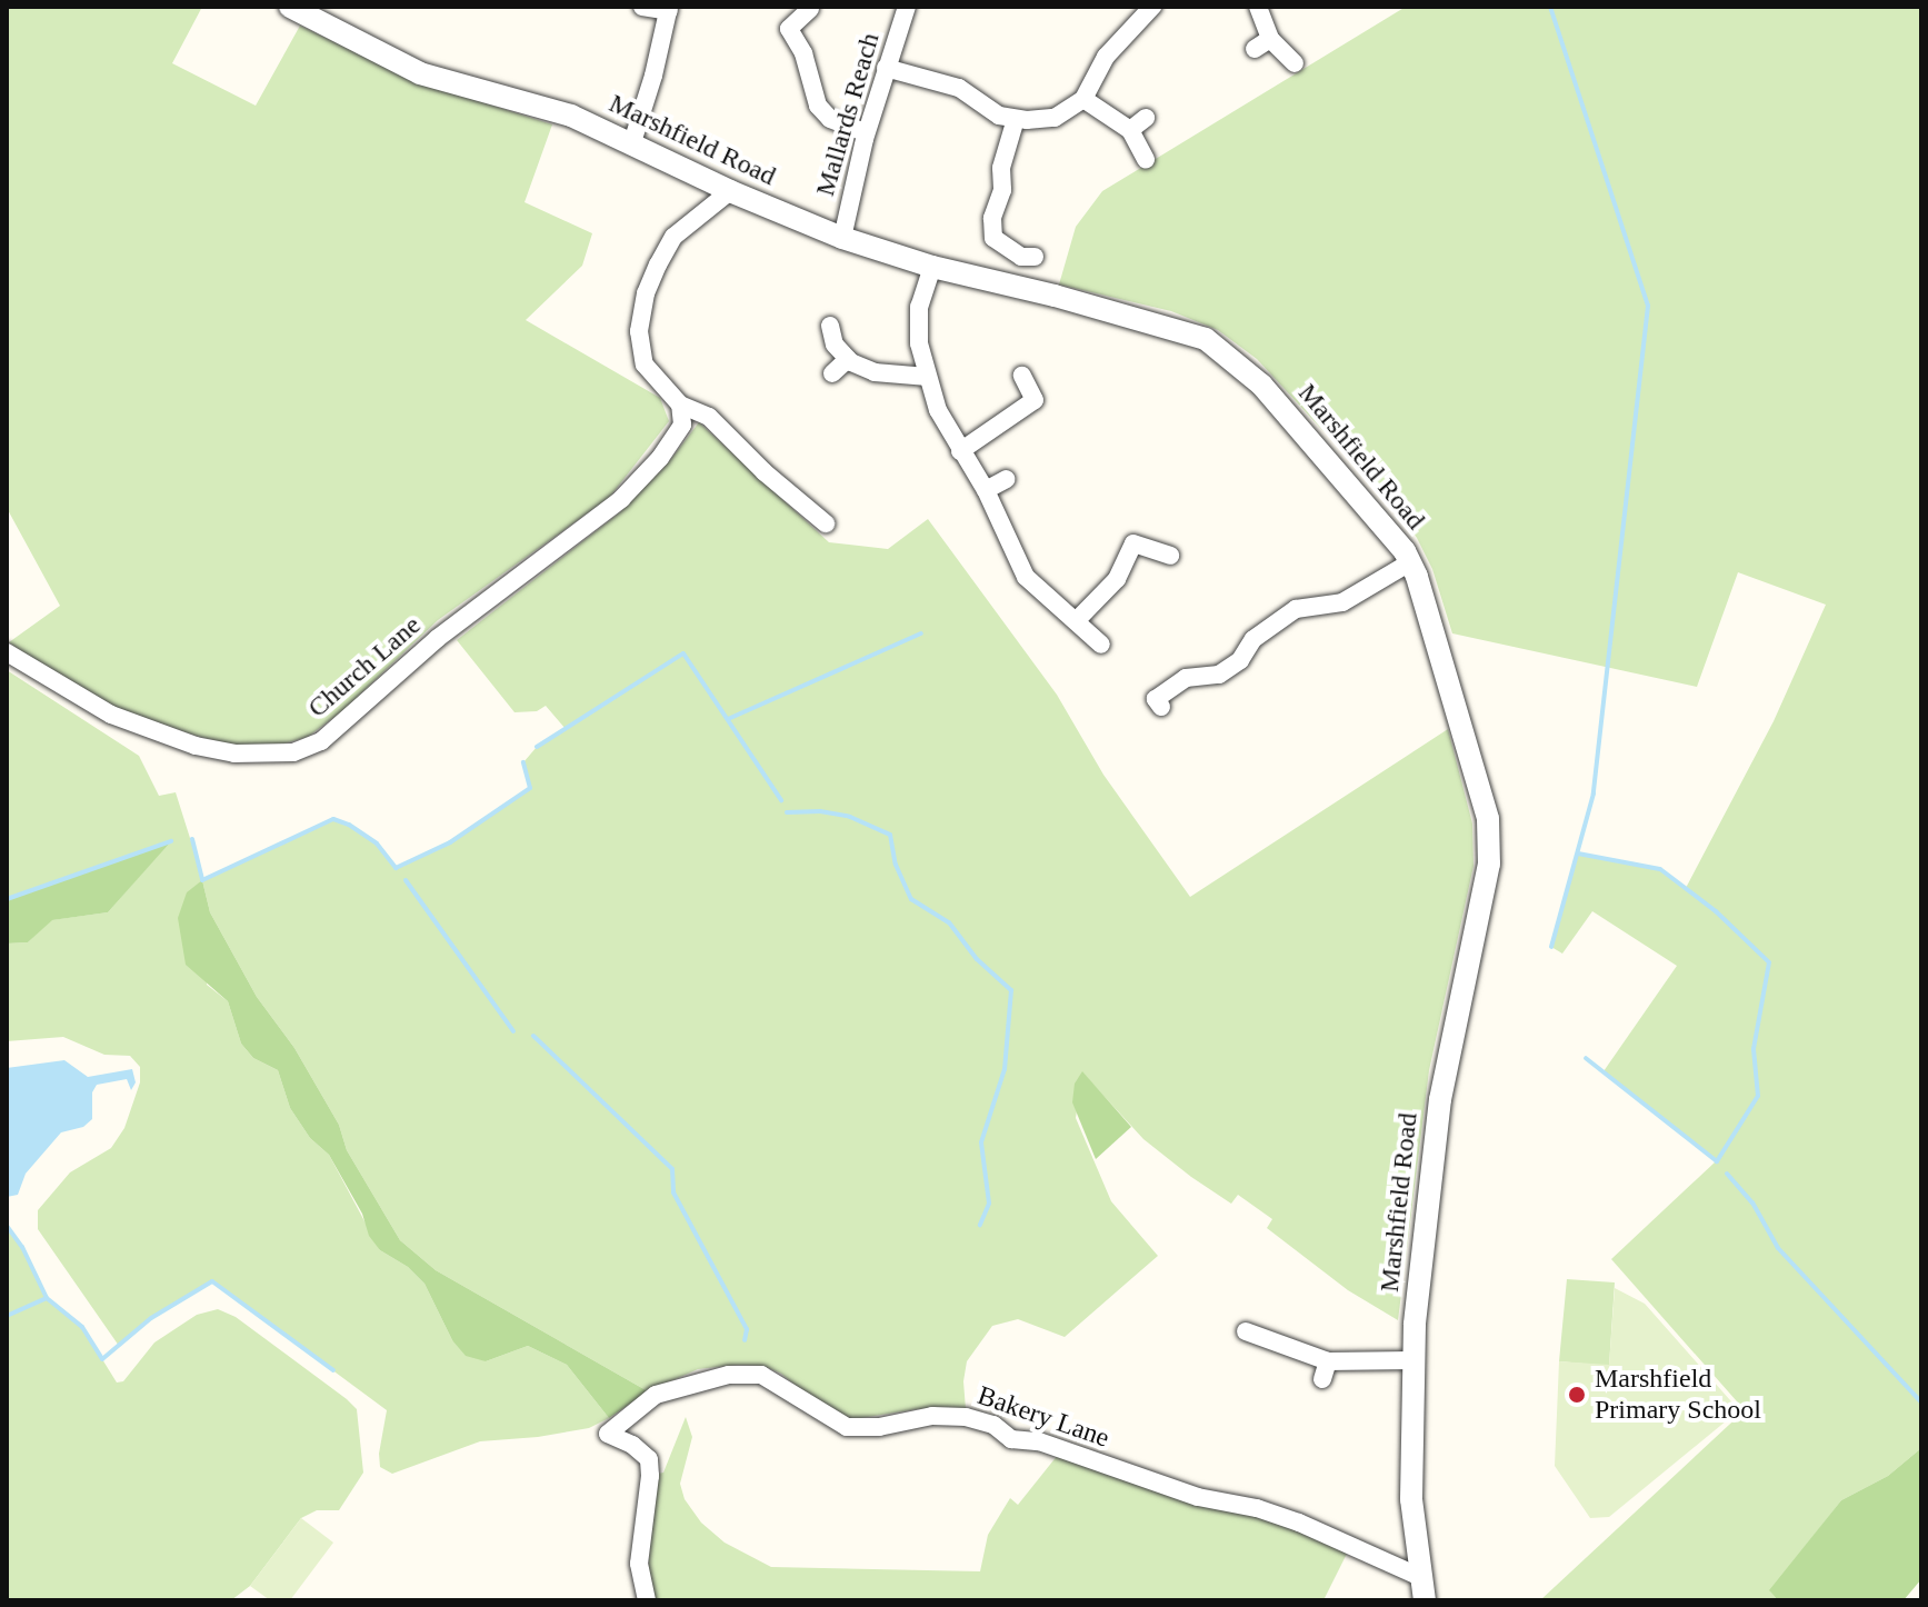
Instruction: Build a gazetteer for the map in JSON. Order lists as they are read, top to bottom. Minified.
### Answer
{"streets":{"street":["Mallards Reach","Marshfield Road","Church Lane","Bakery Lane"]},"crossings":[["Mallards Reach","Marshfield Road"],["Marshfield Road","Bakery Lane"]],"places":["Marshfield Primary School"]}
